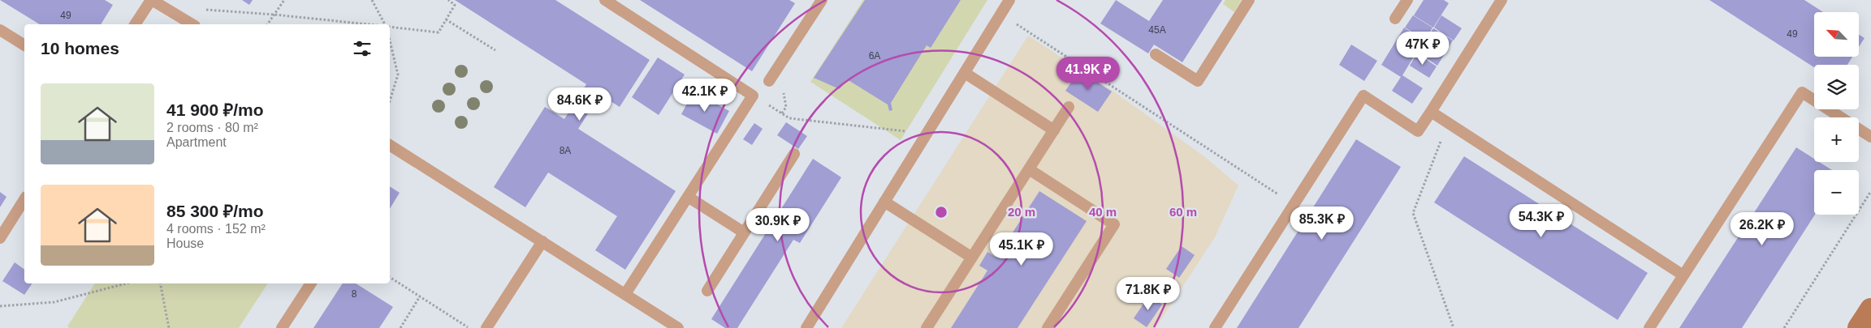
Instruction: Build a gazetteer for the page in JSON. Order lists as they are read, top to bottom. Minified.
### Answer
{"house_numbers":["49","45А","49","6А","8А","8"],"north":"top left","page":{"map_buttons":["+","−"],"heading":"10 homes","price":["47K ₽","41.9K ₽","42.1K ₽","84.6K ₽","54.3K ₽","85.3K ₽","30.9K ₽","26.2K ₽","45.1K ₽","71.8K ₽"],"list":[{"name":"41 900 ₽/mo","note":"2 rooms · 80 m² · Apartment"},{"name":"85 300 ₽/mo","note":"4 rooms · 152 m² · House"}]},"rings":["20 m","40 m","60 m"]}
